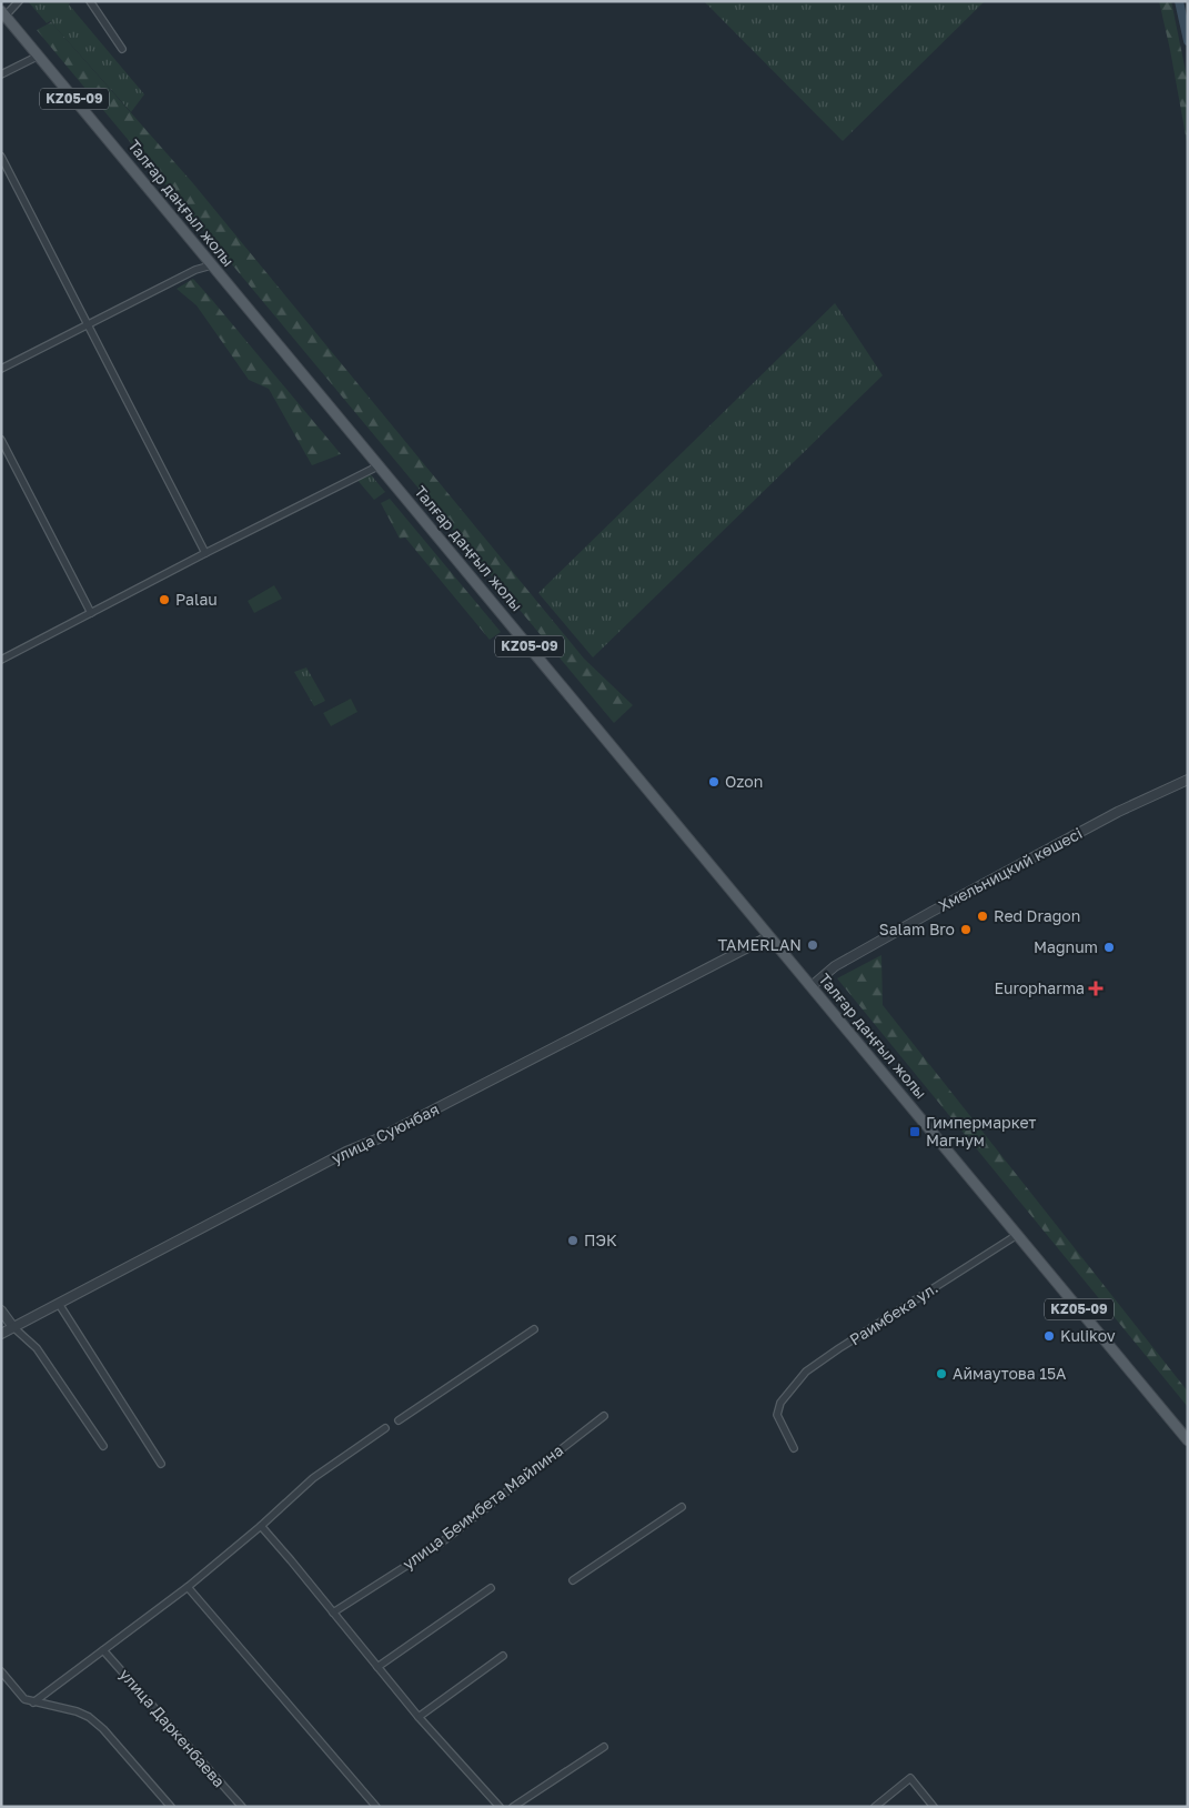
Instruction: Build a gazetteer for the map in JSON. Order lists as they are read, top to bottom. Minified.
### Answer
{"streets":{"main road":["KZ05-09","Талғар даңғыл жолы"],"street":["Хмельницкий көшесі","улица Суюнбая","Раимбека ул.","улица Беимбета Майлина","улица Даркенбаева"]},"crossings":[["KZ05-09","Талғар даңғыл жолы"],["KZ05-09","Раимбека ул."],["Талғар даңғыл жолы","Хмельницкий көшесі"],["Талғар даңғыл жолы","улица Суюнбая"],["Талғар даңғыл жолы","Раимбека ул."]],"places":{"other":["Palau","Ozon","Red Dragon","Salam Bro","TAMERLAN","Magnum","ПЭК","Kulikov","Аймаутова 15А"],"health":["Europharma"],"transit":["Гимпермаркет Магнум"]}}
